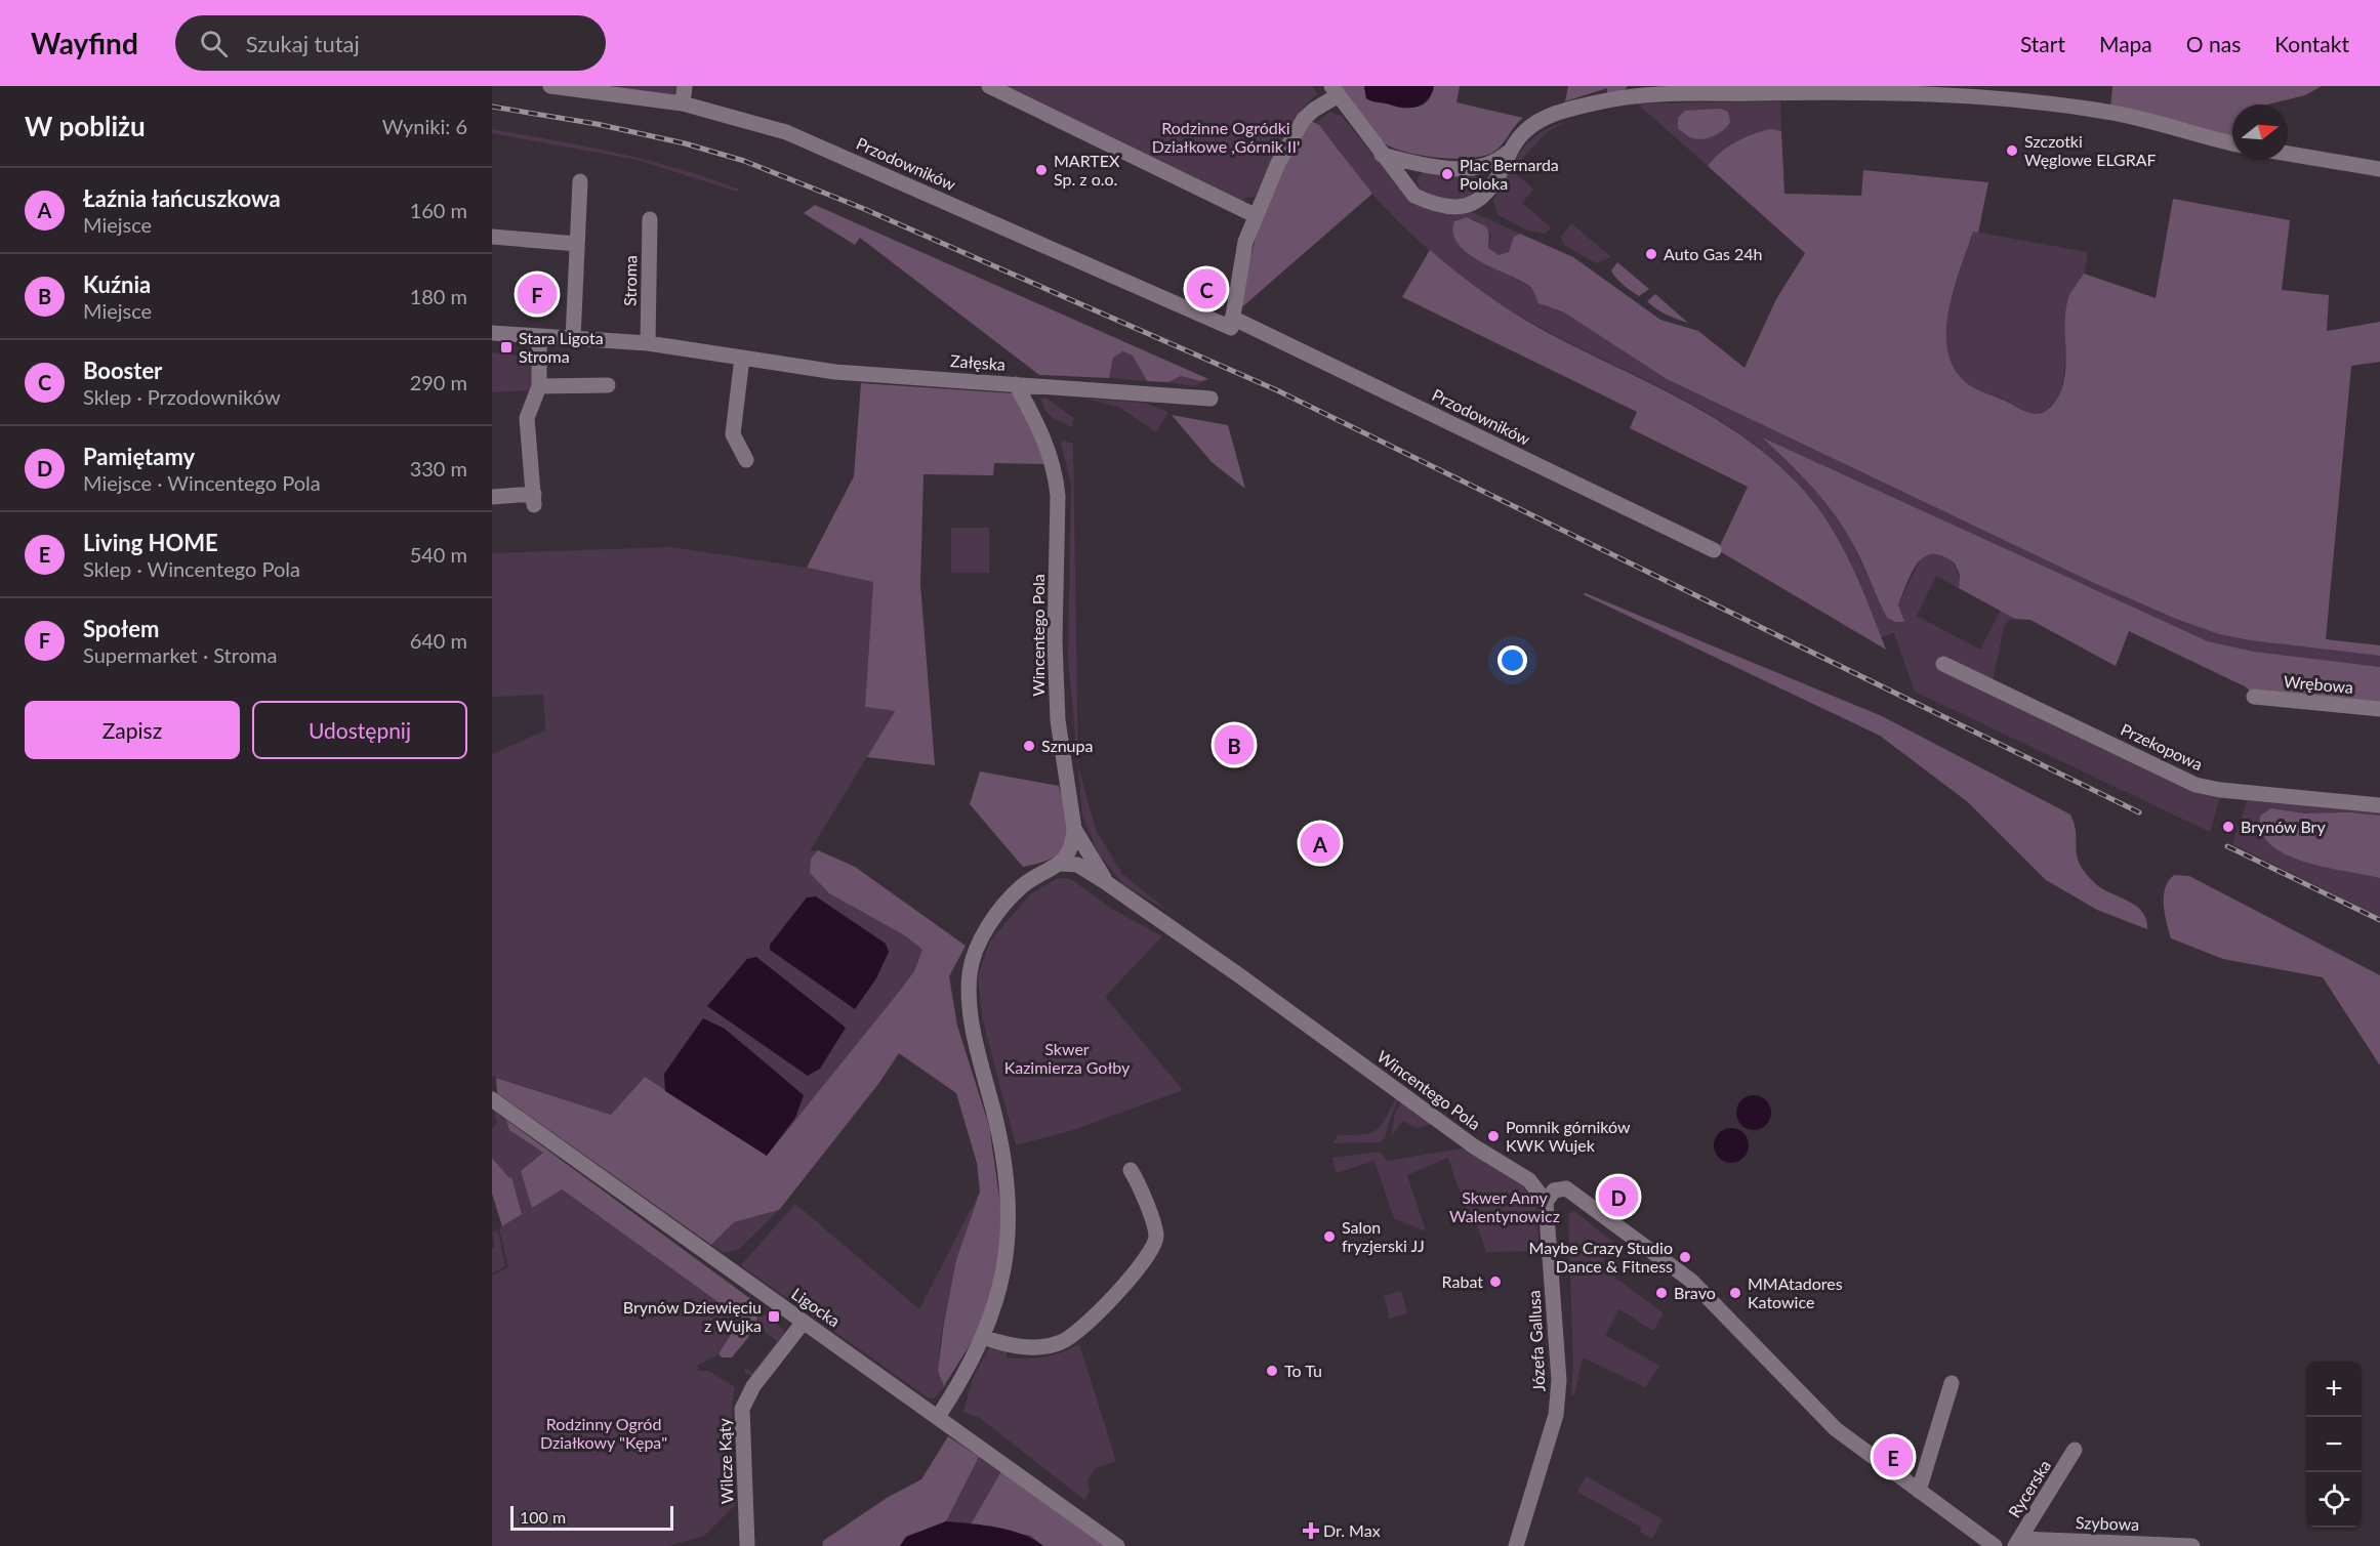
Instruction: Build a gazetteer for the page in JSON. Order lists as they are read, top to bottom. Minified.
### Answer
{"streets":{"street":["Przodowników","Stroma","Załęska","Wincentego Pola","Wrębowa","Przekopowa","Ligocka","Józefa Gallusa","Wilcze Kąty","Rycerska","Szybowa"]},"crossings":[["Stroma","Załęska"],["Załęska","Wincentego Pola"],["Wincentego Pola","Józefa Gallusa"],["Ligocka","Wilcze Kąty"],["Rycerska","Szybowa"]],"parks":["Rodzinne Ogródki Działkowe ,Górnik II'","Skwer Kazimierza Gołby","Skwer Anny Walentynowicz","Rodzinny Ogród Działkowy \"Kępa\""],"places":{"other":["Szczotki Węglowe ELGRAF","MARTEX Sp. z o.o.","Plac Bernarda Poloka","Auto Gas 24h","Sznupa","Brynów Bry","Pomnik górników KWK Wujek","Salon fryzjerski JJ","Maybe Crazy Studio Dance & Fitness","Rabat","Bravo","MMAtadores Katowice","To Tu"],"transit":["Stara Ligota Stroma","Brynów Dziewięciu z Wujka"],"health":["Dr. Max"]},"scale_bar":"100 m","north":"right","page":{"header":"Wayfind","search":"Szukaj tutaj","nav":["Start","Mapa","O nas","Kontakt"],"heading":["W pobliżu","Wyniki: 6"],"list":[{"mark":"A","name":"Łaźnia łańcuszkowa","note":"Miejsce","value":"160 m"},{"mark":"B","name":"Kuźnia","note":"Miejsce","value":"180 m"},{"mark":"C","name":"Booster","note":"Sklep · Przodowników","value":"290 m"},{"mark":"D","name":"Pamiętamy","note":"Miejsce · Wincentego Pola","value":"330 m"},{"mark":"E","name":"Living HOME","note":"Sklep · Wincentego Pola","value":"540 m"},{"mark":"F","name":"Społem","note":"Supermarket · Stroma","value":"640 m"}],"pins":["C","F","B","A","D","E"],"buttons":["Zapisz","Udostępnij"],"map_buttons":["+","−"],"scale":"100 m"}}
